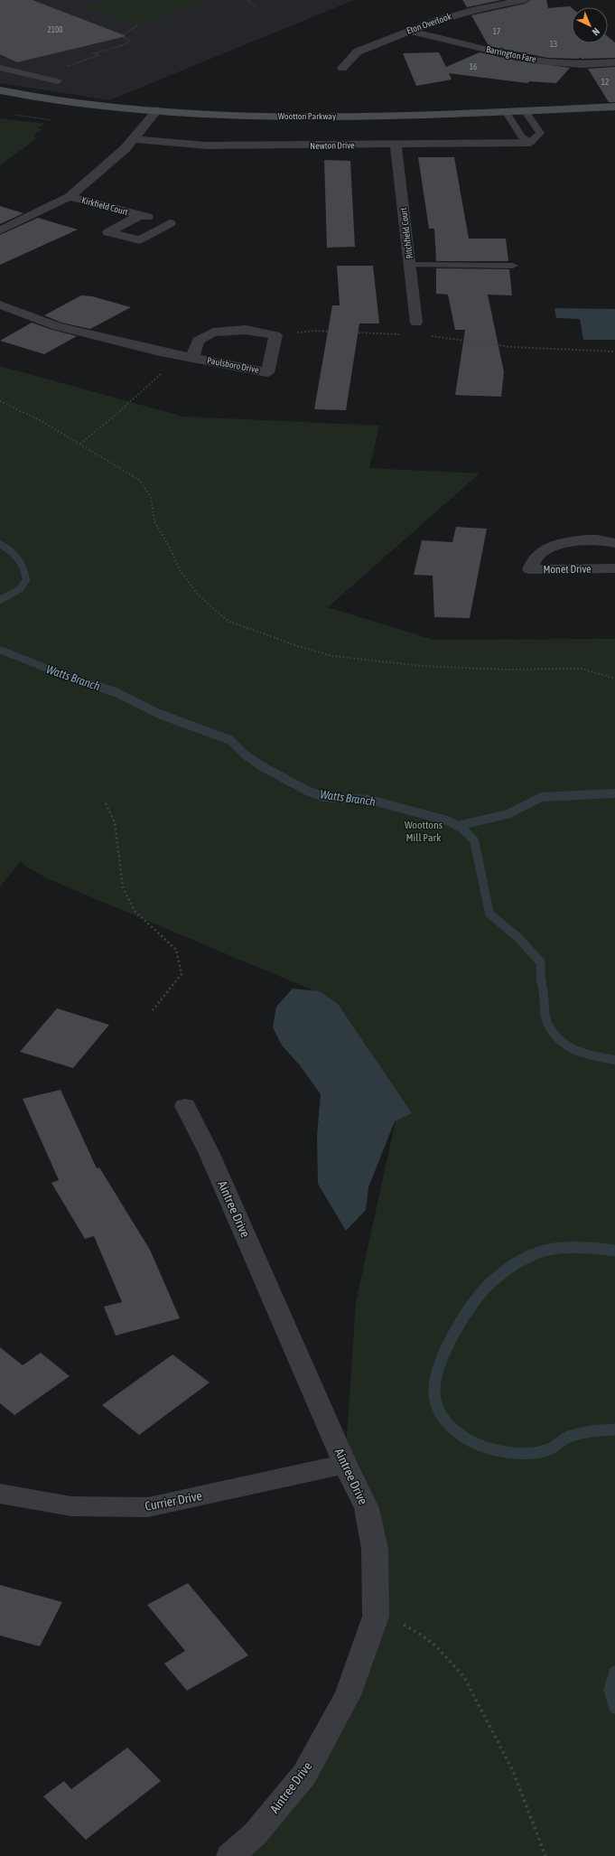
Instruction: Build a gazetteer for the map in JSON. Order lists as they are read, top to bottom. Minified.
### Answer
{"streets":{"main road":["Wootton Parkway"],"street":["Eton Overlook","Barrington Fare","Newton Drive","Kirkfield Court","Ritchfield Court","Paulsboro Drive","Monet Drive","Aintree Drive","Currier Drive"]},"crossings":[["Eton Overlook","Barrington Fare"],["Newton Drive","Ritchfield Court"],["Aintree Drive","Currier Drive"]],"water":["Watts Branch"],"parks":["Woottons Mill Park"],"house_numbers":["2100","17","13","16","12"],"north":"bottom right"}
